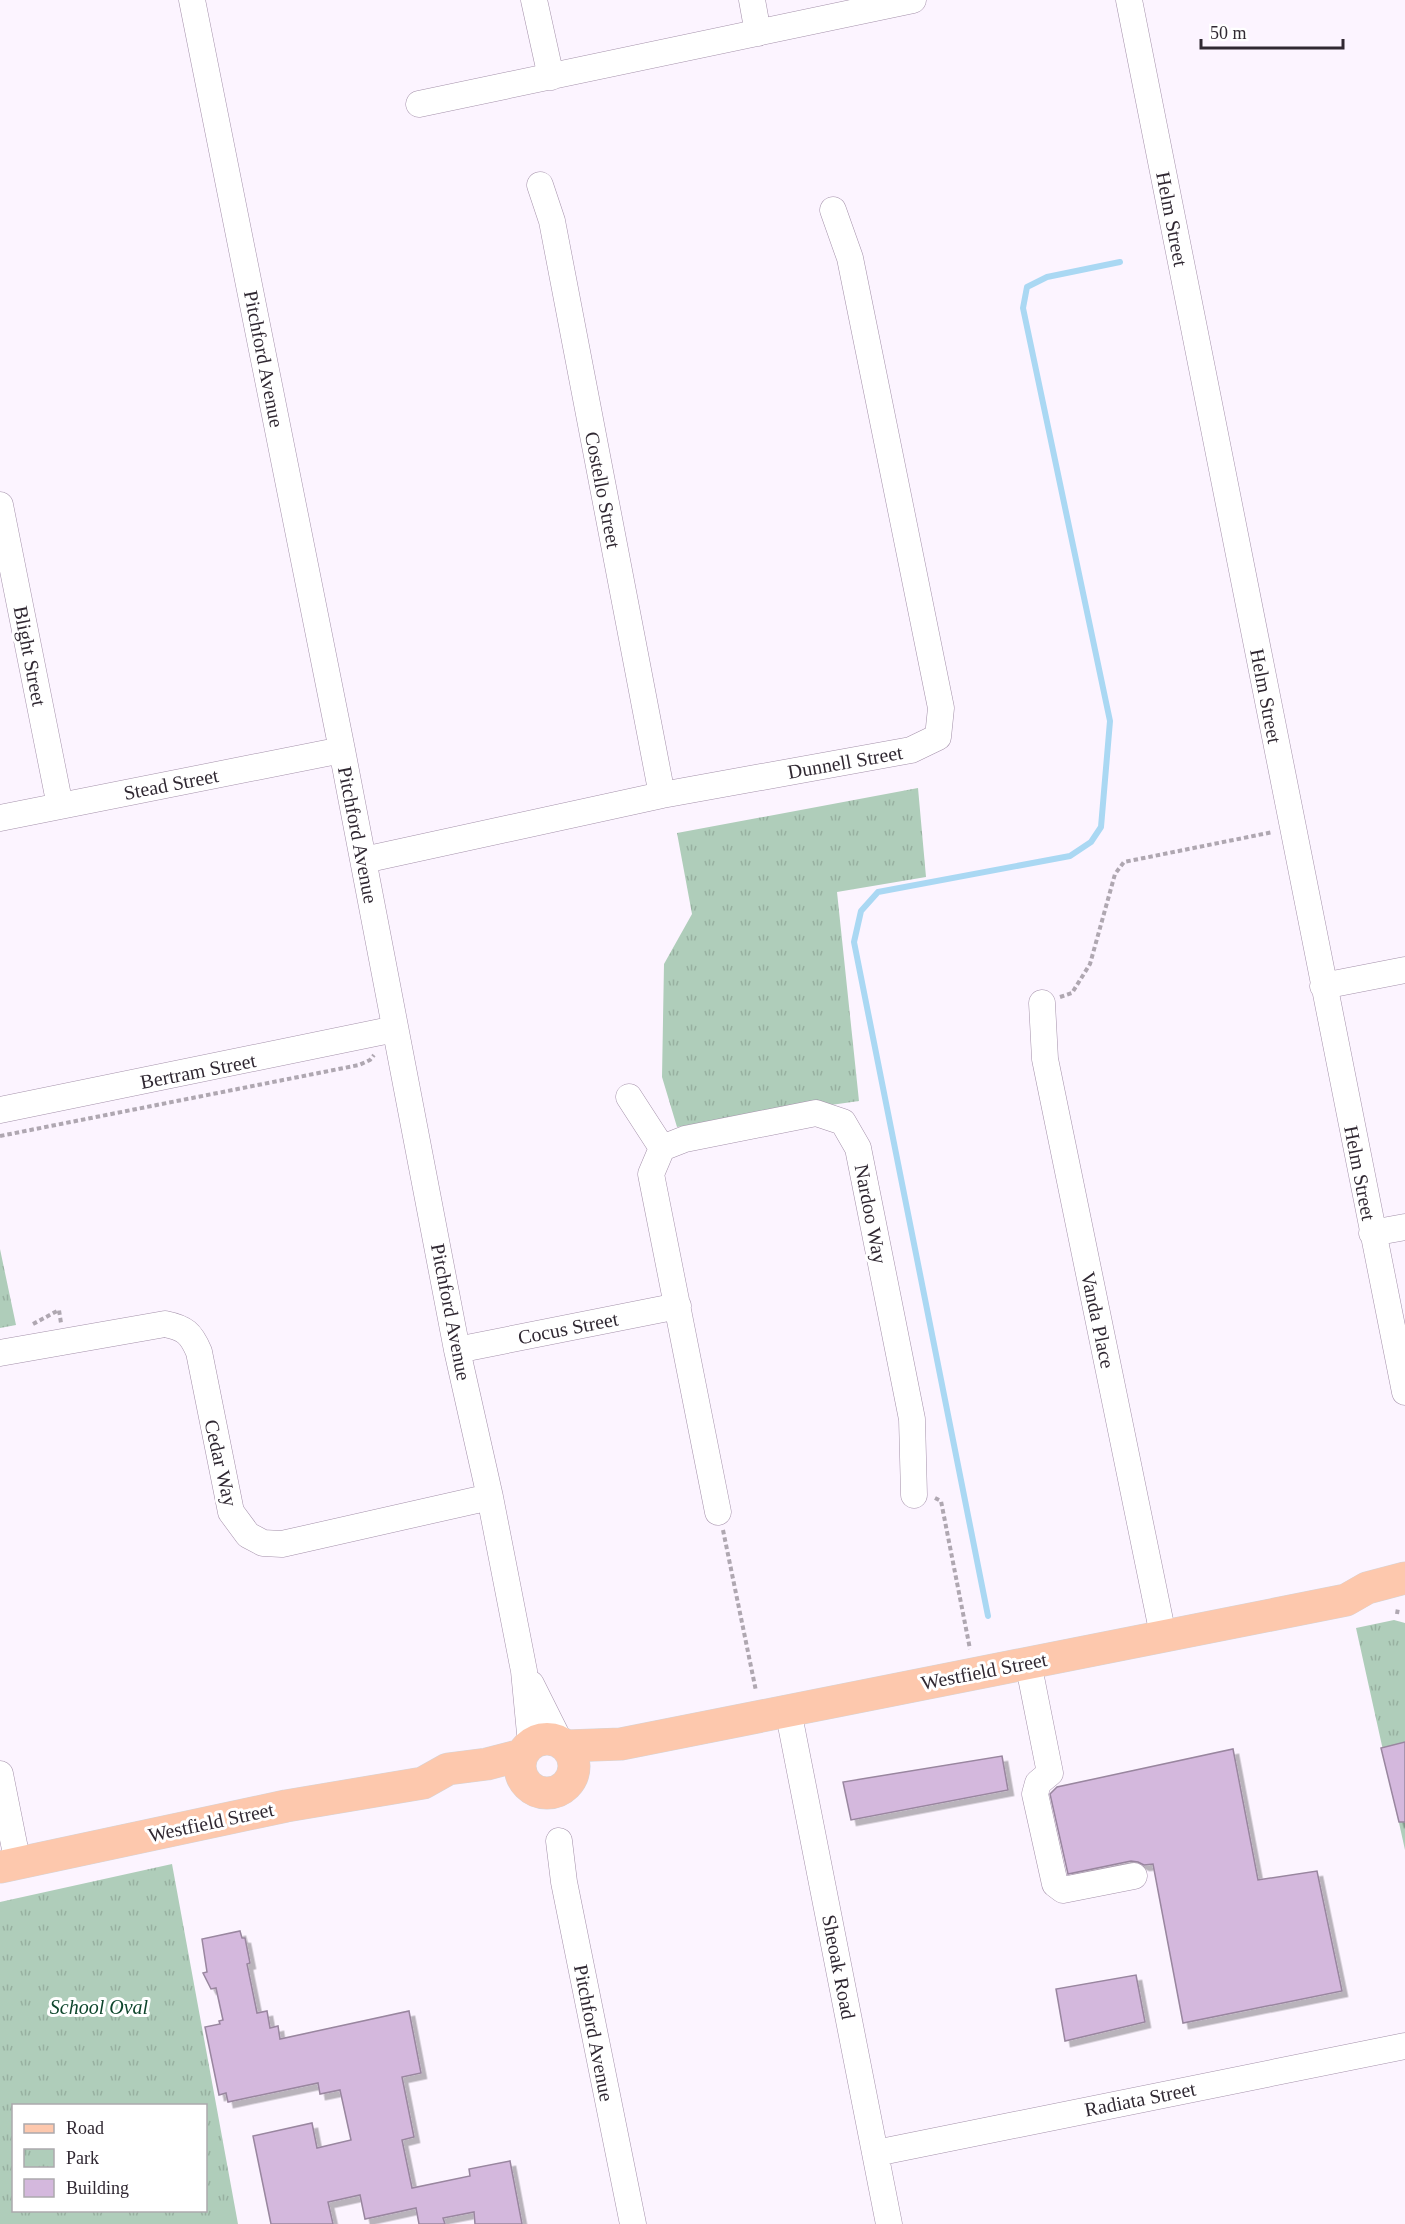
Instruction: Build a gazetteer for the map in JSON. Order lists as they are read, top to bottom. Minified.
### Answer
{"streets":{"main road":["Westfield Street"],"street":["Helm Street","Pitchford Avenue","Costello Street","Blight Street","Dunnell Street","Stead Street","Bertram Street","Nardoo Way","Vanda Place","Cocus Street","Cedar Way","Sheoak Road","Radiata Street"]},"crossings":[["Pitchford Avenue","Dunnell Street"],["Pitchford Avenue","Stead Street"],["Pitchford Avenue","Bertram Street"],["Pitchford Avenue","Cocus Street"],["Pitchford Avenue","Cedar Way"],["Pitchford Avenue","Westfield Street"],["Costello Street","Dunnell Street"],["Blight Street","Stead Street"],["Vanda Place","Westfield Street"],["Westfield Street","Sheoak Road"],["Sheoak Road","Radiata Street"]],"parks":["School Oval"],"legend":["Road","Park","Building"],"scale_bar":"50 m"}
